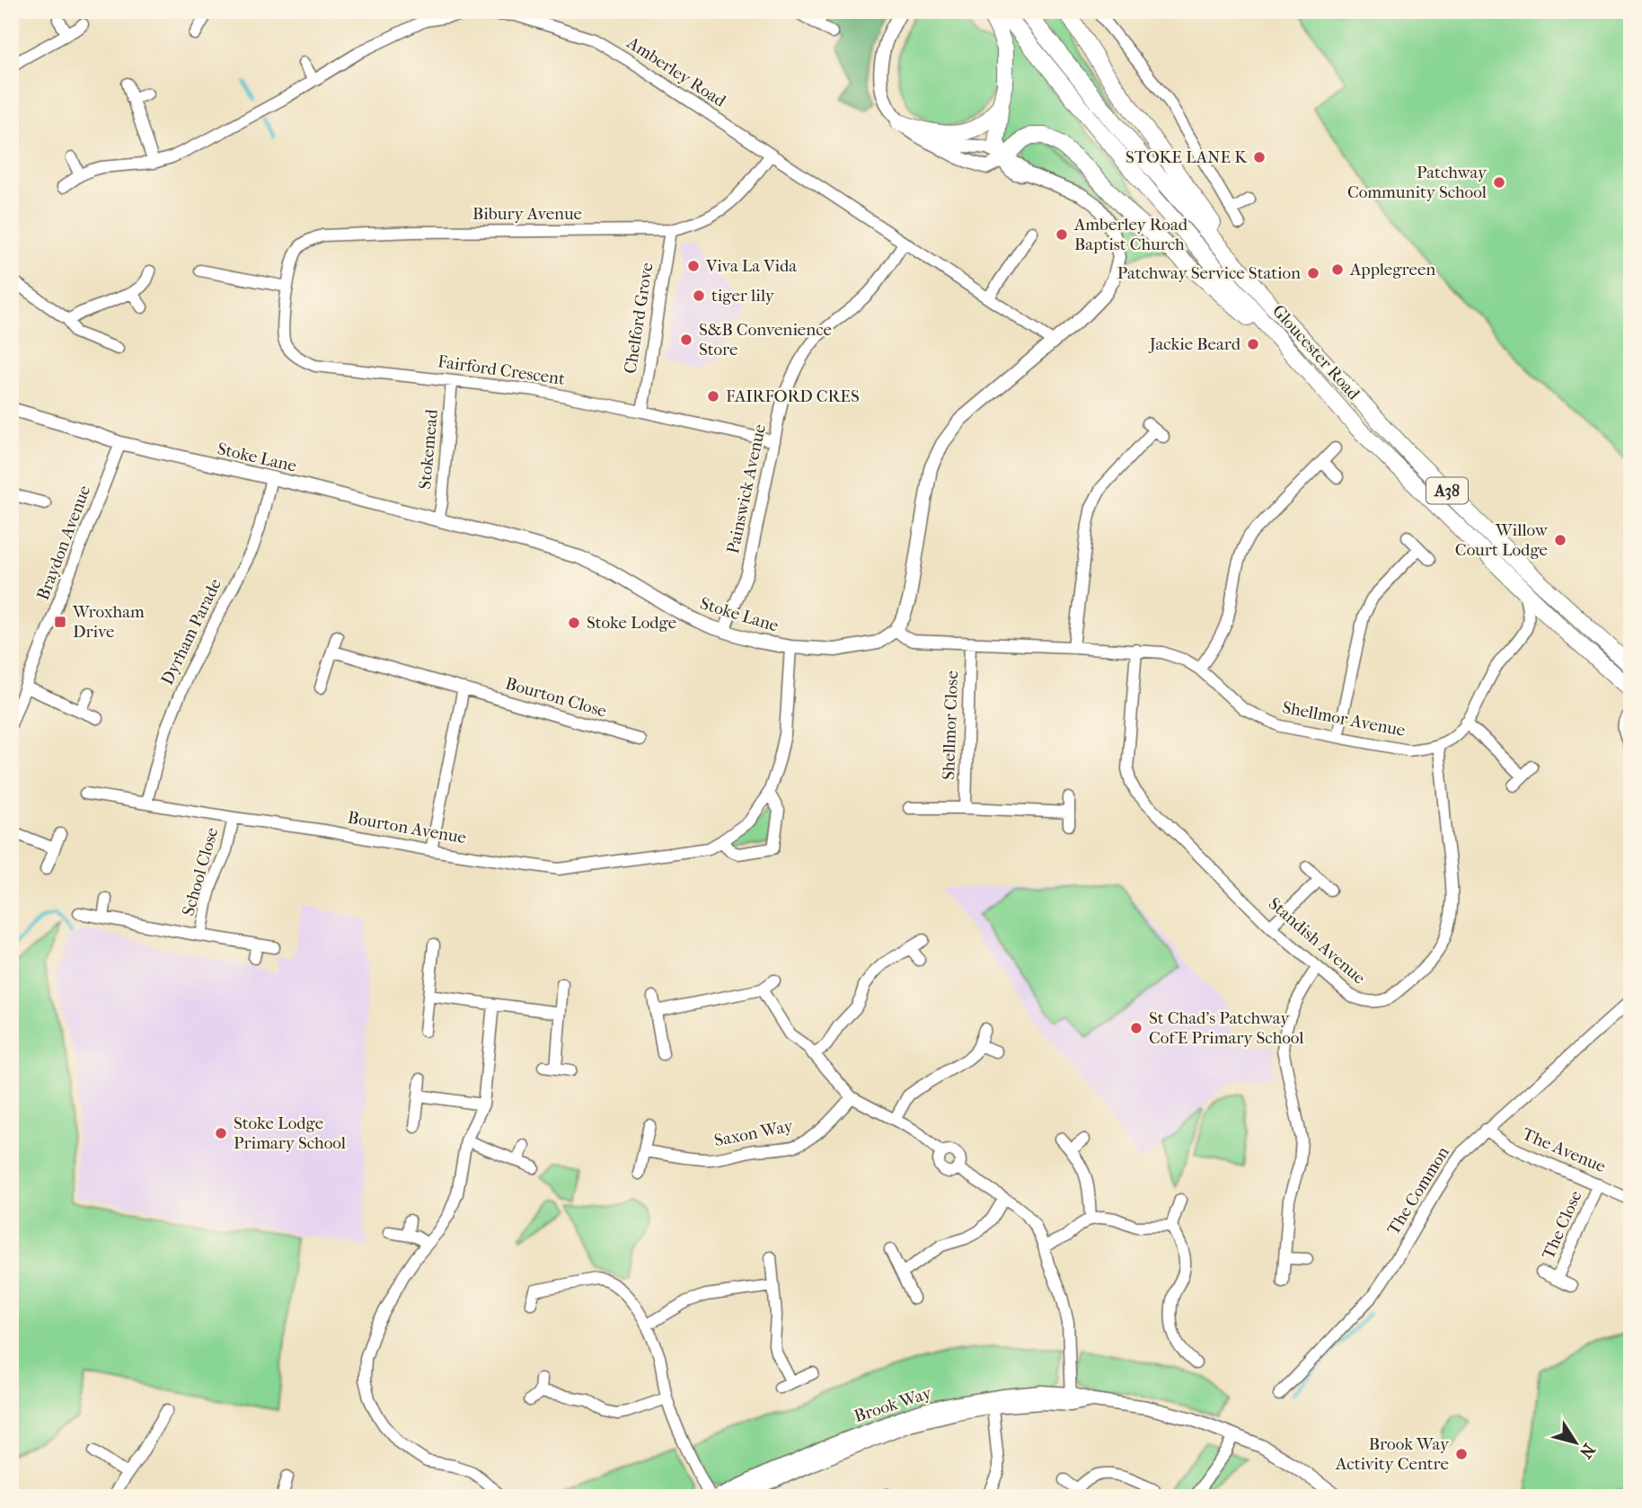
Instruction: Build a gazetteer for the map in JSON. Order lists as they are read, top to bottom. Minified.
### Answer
{"streets":{"main road":["Gloucester Road","A38"],"street":["Amberley Road","Bibury Avenue","Chelford Grove","Fairford Crescent","Stokemead","Stoke Lane","Painswick Avenue","Braydon Avenue","Dyrham Parade","Bourton Close","Shellmor Avenue","Shellmor Close","Bourton Avenue","School Close","Standish Avenue","Saxon Way","The Avenue","The Common","The Close","Brook Way"]},"crossings":[["Amberley Road","Bibury Avenue"],["Amberley Road","Painswick Avenue"],["Bibury Avenue","Chelford Grove"],["Bibury Avenue","Fairford Crescent"],["Chelford Grove","Fairford Crescent"],["Gloucester Road","Shellmor Avenue"],["Fairford Crescent","Stokemead"],["Fairford Crescent","Painswick Avenue"],["Stokemead","Stoke Lane"],["Stoke Lane","Painswick Avenue"],["Stoke Lane","Braydon Avenue"],["Stoke Lane","Dyrham Parade"],["Stoke Lane","Shellmor Avenue"],["Stoke Lane","Bourton Avenue"],["Dyrham Parade","Bourton Avenue"],["Shellmor Avenue","Shellmor Close"],["Shellmor Avenue","Standish Avenue"],["Bourton Avenue","School Close"],["The Avenue","The Common"],["The Avenue","The Close"]],"places":{"other":["STOKE LANE K","Patchway Community School","Amberley Road Baptist Church","Viva La Vida","Applegreen","Patchway Service Station","tiger lily","S&B Convenience Store","Jackie Beard","FAIRFORD CRES","Willow Court Lodge","Stoke Lodge","St Chad's Patchway CofE Primary School","Stoke Lodge Primary School","Brook Way Activity Centre"],"transit":["Wroxham Drive"]},"north":"bottom right"}
